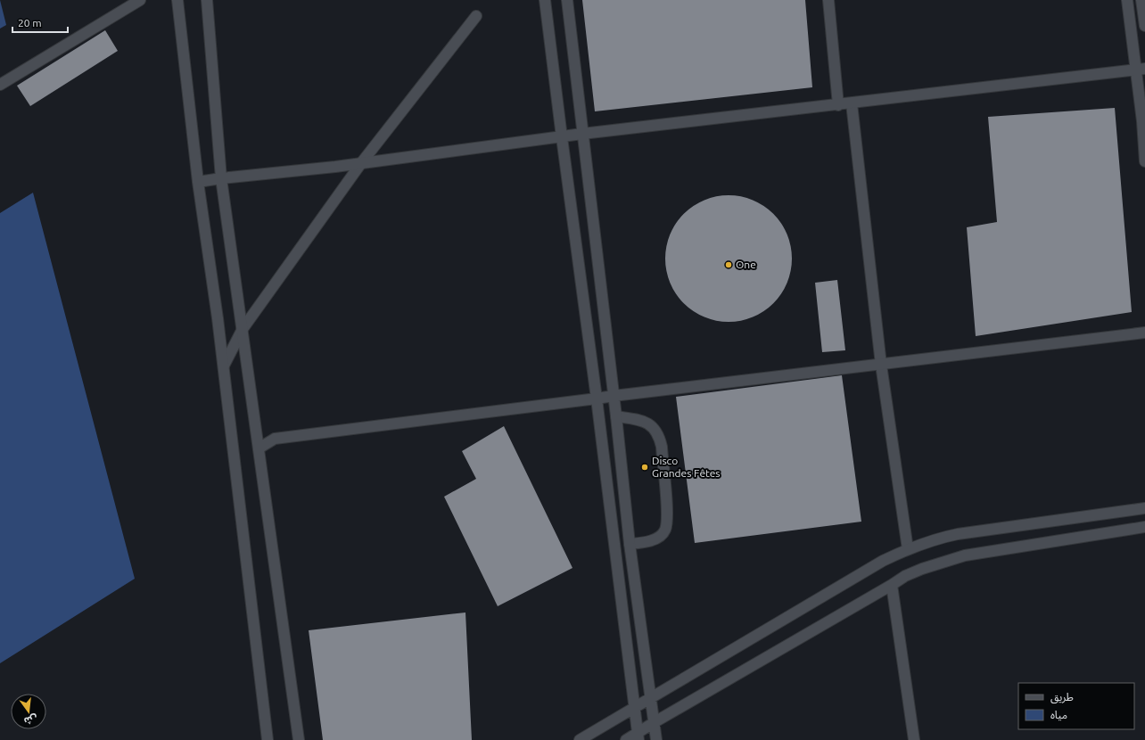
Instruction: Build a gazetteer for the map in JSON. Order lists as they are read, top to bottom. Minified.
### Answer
{"places":["One","Disco Grandes Fêtes"],"legend":["طريق","مياه"],"scale_bar":"20 m","north":"bottom"}
